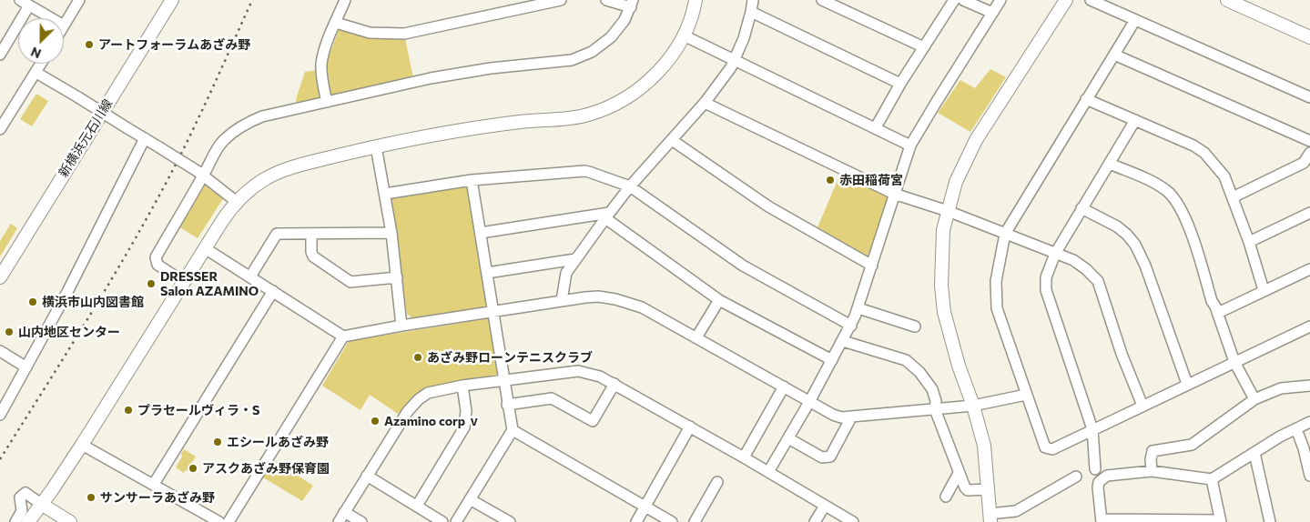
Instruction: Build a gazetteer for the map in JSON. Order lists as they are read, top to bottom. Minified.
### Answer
{"streets":{"street":["新横浜元石川線"]},"places":["アートフォーラムあざみ野","赤田稲荷宮","DRESSER Salon AZAMINO","横浜市山内図書館","山内地区センター","あざみ野ローンテニスクラブ","プラセールヴィラ・S","Azamino corp ⅴ","エシールあざみ野","アスクあざみ野保育園","サンサーラあざみ野"],"north":"bottom left"}
